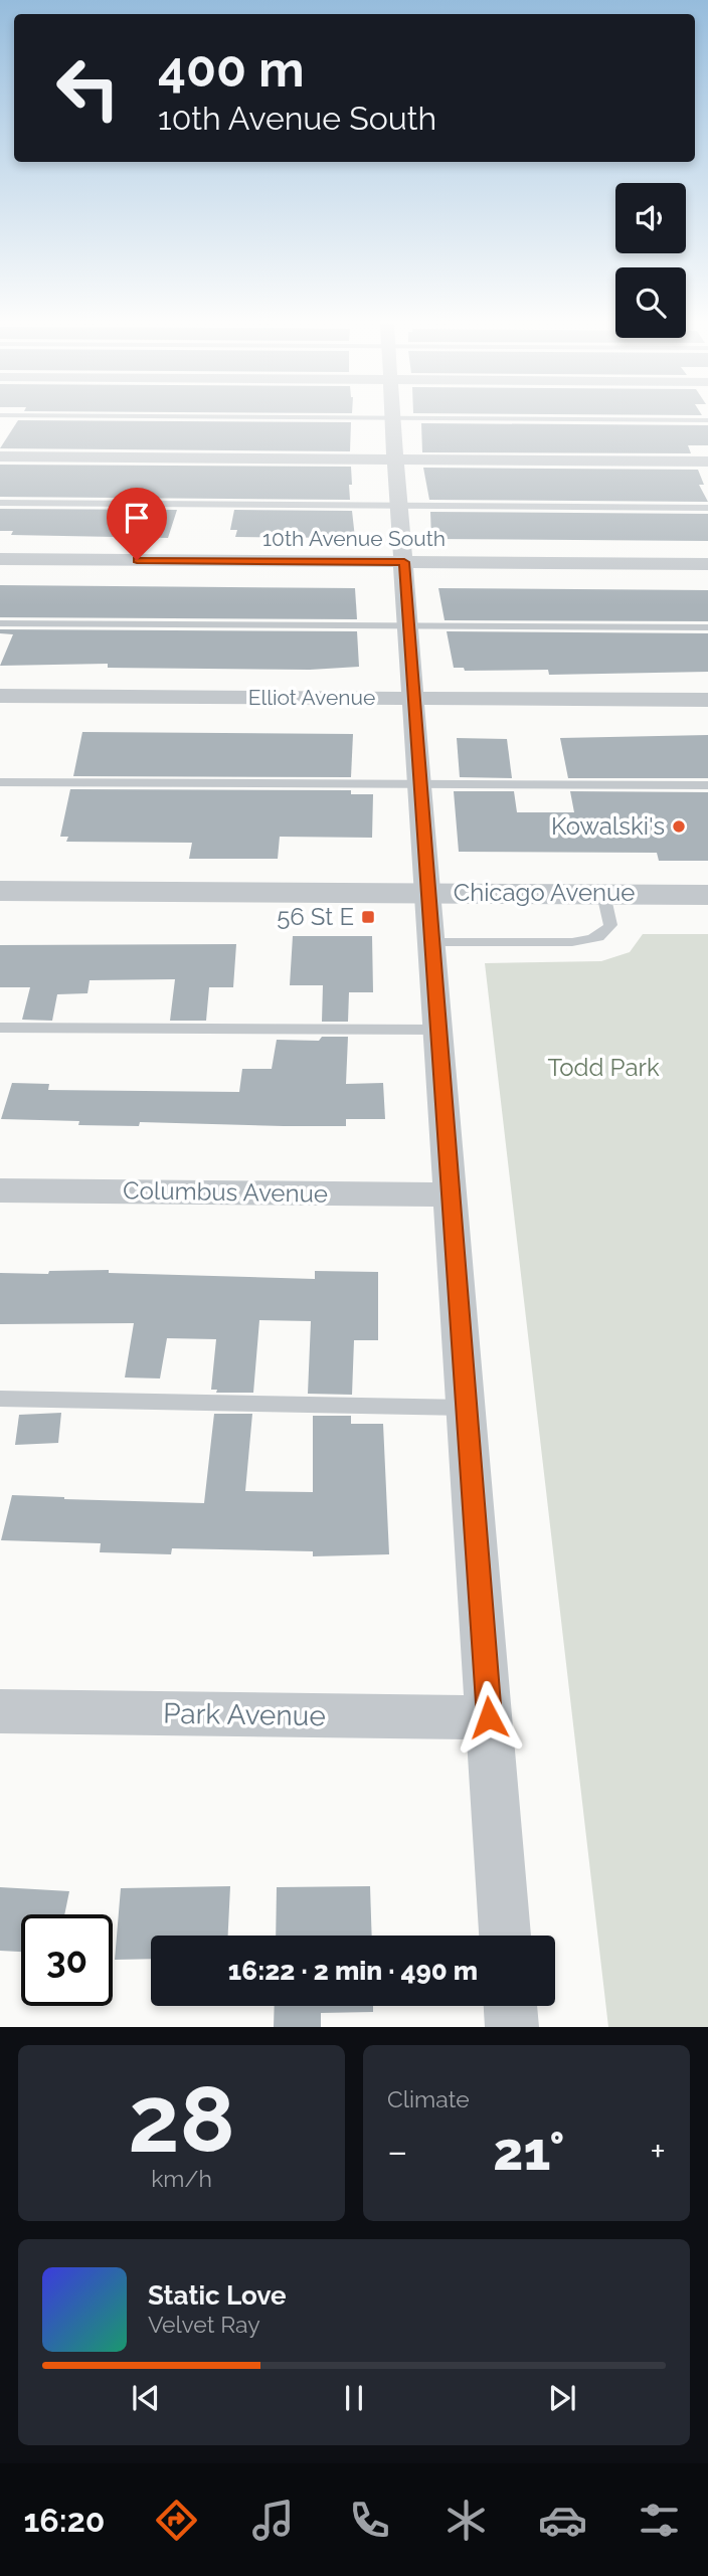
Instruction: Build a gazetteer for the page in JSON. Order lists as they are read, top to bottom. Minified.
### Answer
{"streets":{"street":["10th Avenue South","Elliot Avenue","Chicago Avenue","Columbus Avenue","Park Avenue"]},"parks":["Todd Park"],"places":{"other":["Kowalski's"],"transit":["56 St E"]},"page":{"turn":["400 m","10th Avenue South"],"limit":"30","trip":"16:22 · 2 min · 490 m","tile":[["28","km/h"],"Climate"],"heat":["−","21°","+"],"song":["Static Love","Velvet Ray"],"tabs":"16:20"}}
